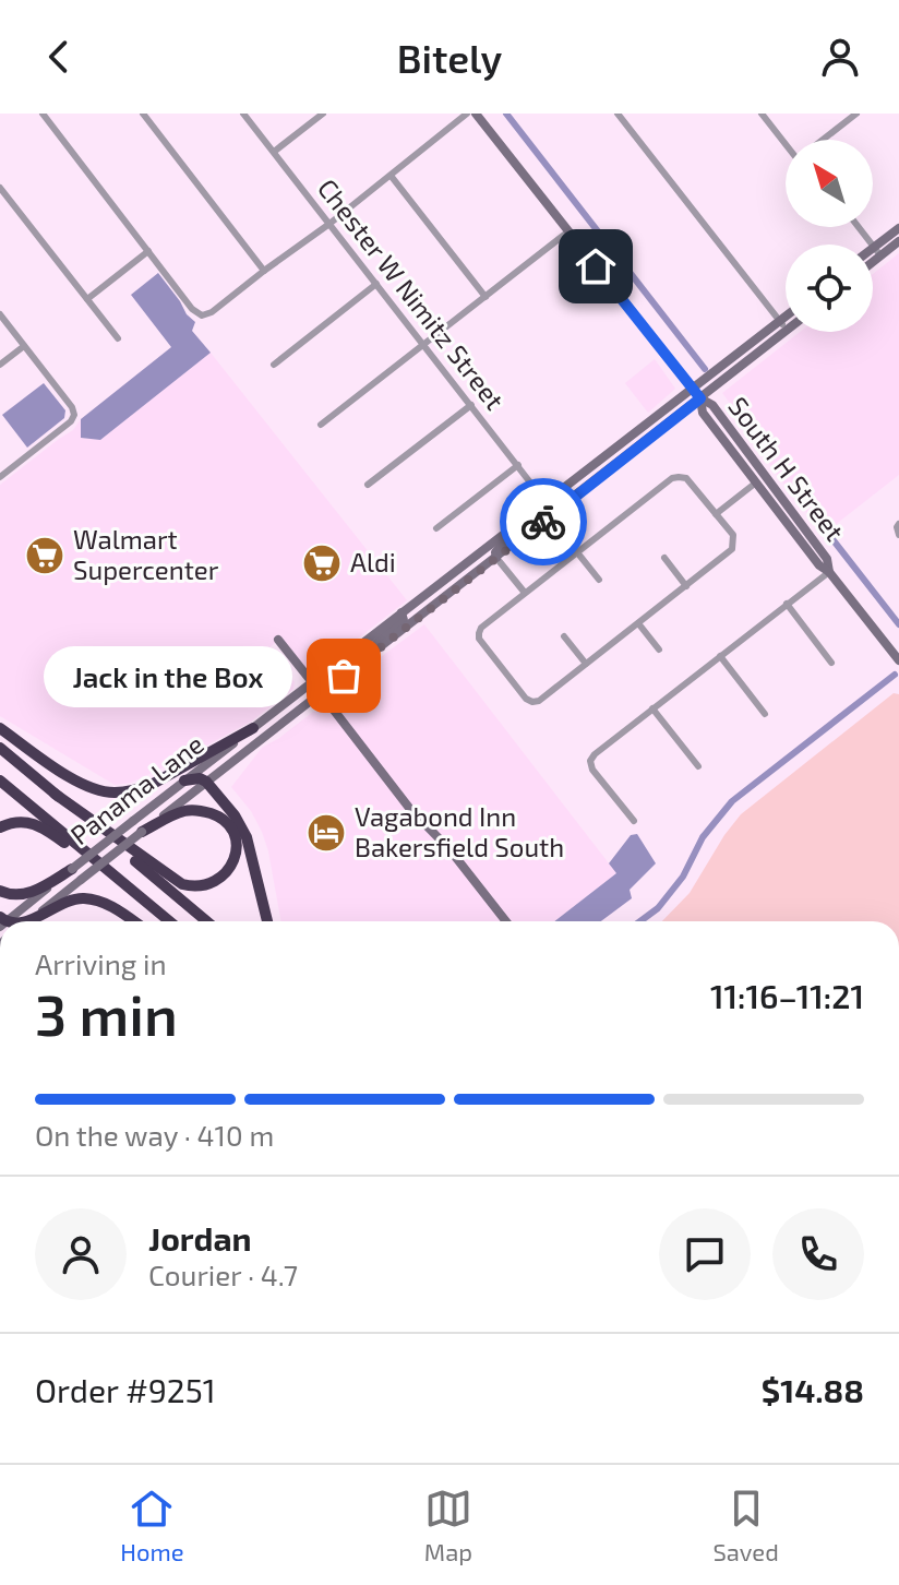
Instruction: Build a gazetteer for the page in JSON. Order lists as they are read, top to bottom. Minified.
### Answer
{"streets":{"main road":["South H Street","Panama Lane"],"street":["Chester W Nimitz Street"]},"crossings":[["Chester W Nimitz Street","Panama Lane"],["South H Street","Panama Lane"]],"places":{"supermarket":["Walmart Supercenter","Aldi"],"other":["Jack in the Box"],"hotel":["Vagabond Inn Bakersfield South"]},"north":"top left","page":{"header":"Bitely","bubble":"Jack in the Box","heading":["3 min","Arriving in","11:16–11:21"],"panel":["Jordan","Courier · 4.7","Order #9251","$14.88"],"bar":"On the way · 410 m","tabs":["Home","Map","Saved"]}}
